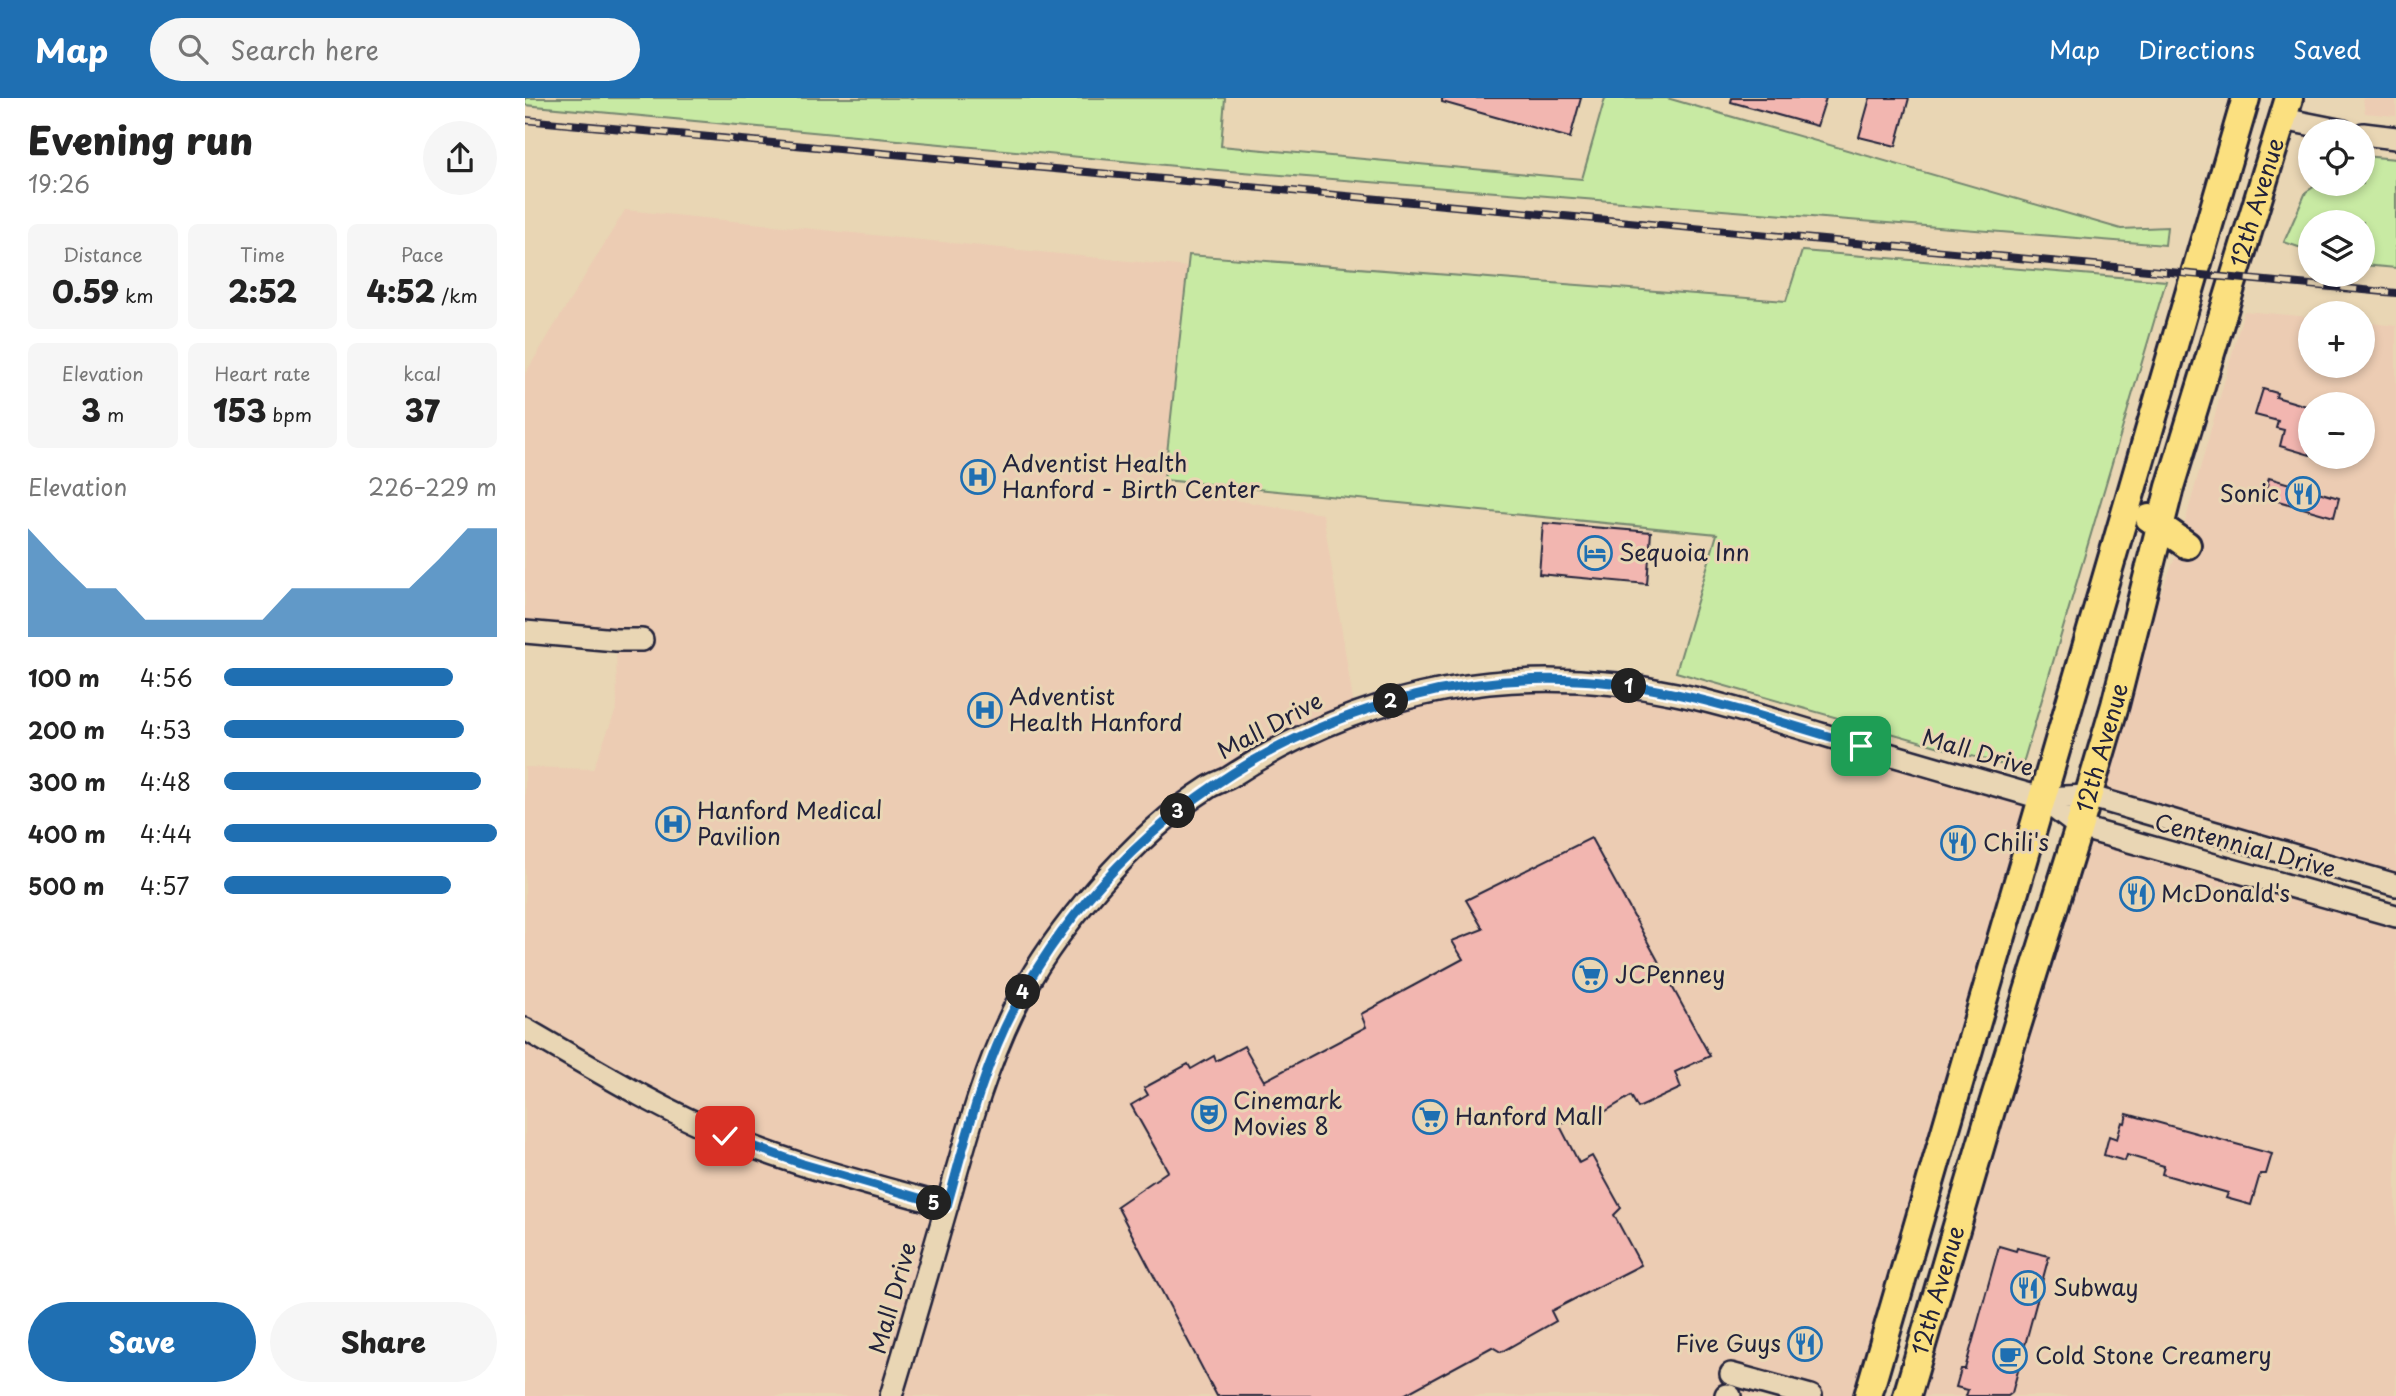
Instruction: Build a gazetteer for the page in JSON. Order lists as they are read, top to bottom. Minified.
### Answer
{"streets":{"main road":["12th Avenue"],"street":["Mall Drive","Centennial Drive"]},"crossings":[["12th Avenue","Mall Drive"],["12th Avenue","Centennial Drive"],["Mall Drive","Centennial Drive"]],"places":{"hospital":["Adventist Health Hanford - Birth Center","Adventist Health Hanford","Hanford Medical Pavilion"],"restaurant":["Sonic","Chili's","McDonald's","Subway","Five Guys"],"hotel":["Sequoia Inn"],"supermarket":["JCPenney","Hanford Mall"],"theatre":["Cinemark Movies 8"],"cafe":["Cold Stone Creamery"]},"page":{"header":"Map","search":"Search here","nav":["Map","Directions","Saved"],"heading":["Evening run","19:26"],"map_buttons":["+","−"],"stats":[["Distance","0.59 km"],["Time","2:52"],["Pace","4:52 /km"],["Elevation","3 m"],["Heart rate","153 bpm"],["kcal","37"]],"chart":["Elevation","226–229 m"],"list":[{"name":"100 m","note":"4:56"},{"name":"200 m","note":"4:53"},{"name":"300 m","note":"4:48"},{"name":"400 m","note":"4:44"},{"name":"500 m","note":"4:57"}],"pins":["1","2","3","4","5"],"buttons":["Save","Share"]}}
